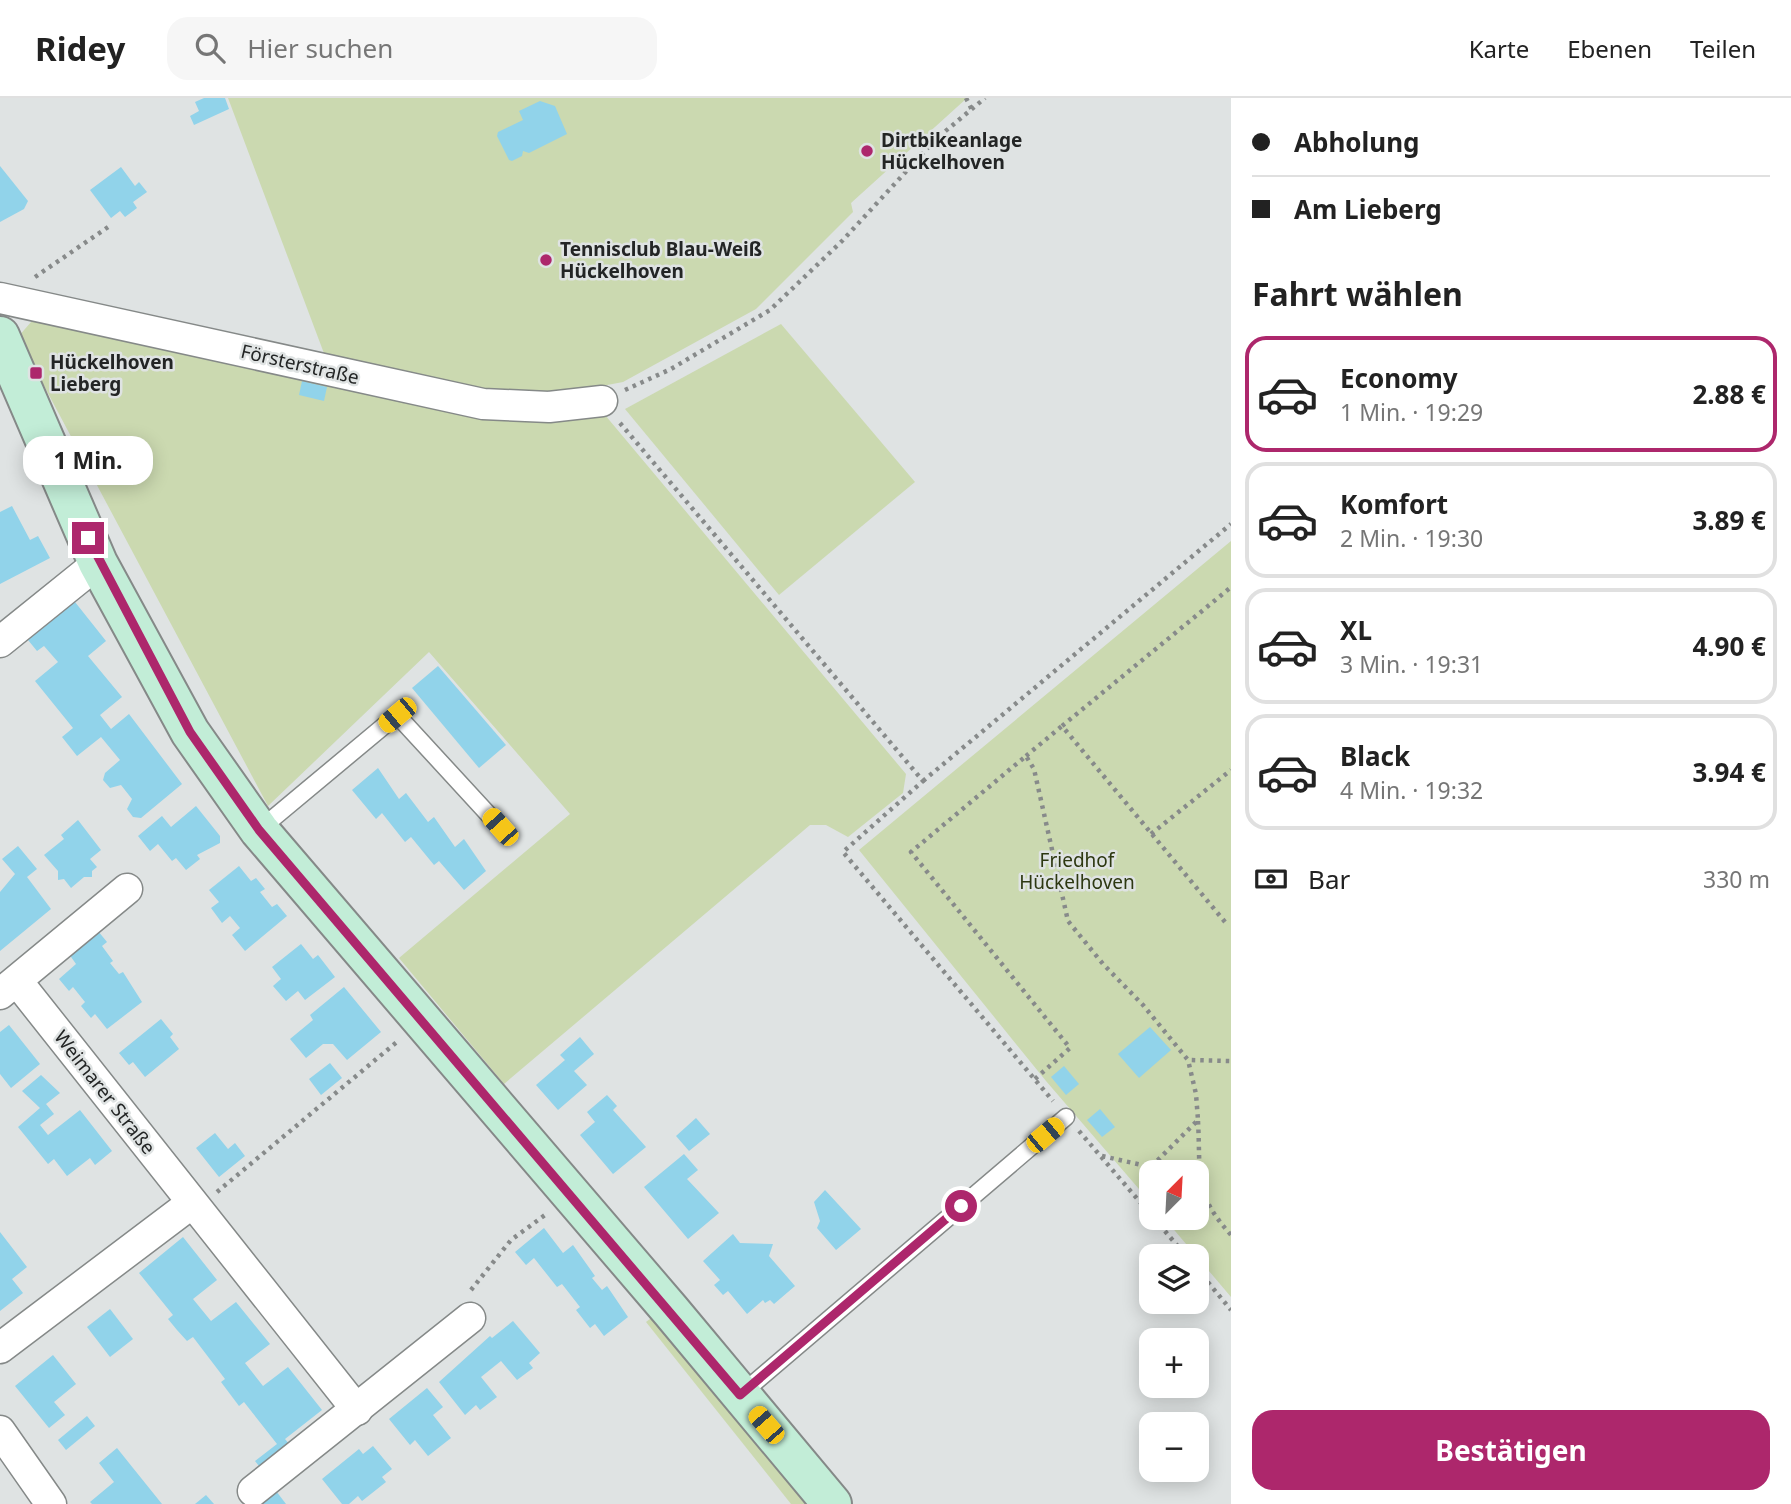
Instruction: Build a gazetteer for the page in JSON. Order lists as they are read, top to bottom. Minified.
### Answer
{"streets":{"street":["Försterstraße","Weimarer Straße"]},"parks":["Friedhof Hückelhoven"],"places":{"other":["Dirtbikeanlage Hückelhoven","Tennisclub Blau-Weiß Hückelhoven"],"transit":["Hückelhoven Lieberg"]},"north":"top right","page":{"header":"Ridey","search":"Hier suchen","nav":["Karte","Ebenen","Teilen"],"banner":["Abholung","Am Lieberg"],"heading":"Fahrt wählen","list":[{"name":"Economy","note":"1 Min. · 19:29","value":"2.88 €"},{"name":"Komfort","note":"2 Min. · 19:30","value":"3.89 €"},{"name":"XL","note":"3 Min. · 19:31","value":"4.90 €"},{"name":"Black","note":"4 Min. · 19:32","value":"3.94 €"}],"bubble":"1 Min.","pay":["Bar","330 m"],"map_buttons":["+","−"],"buttons":"Bestätigen"}}
